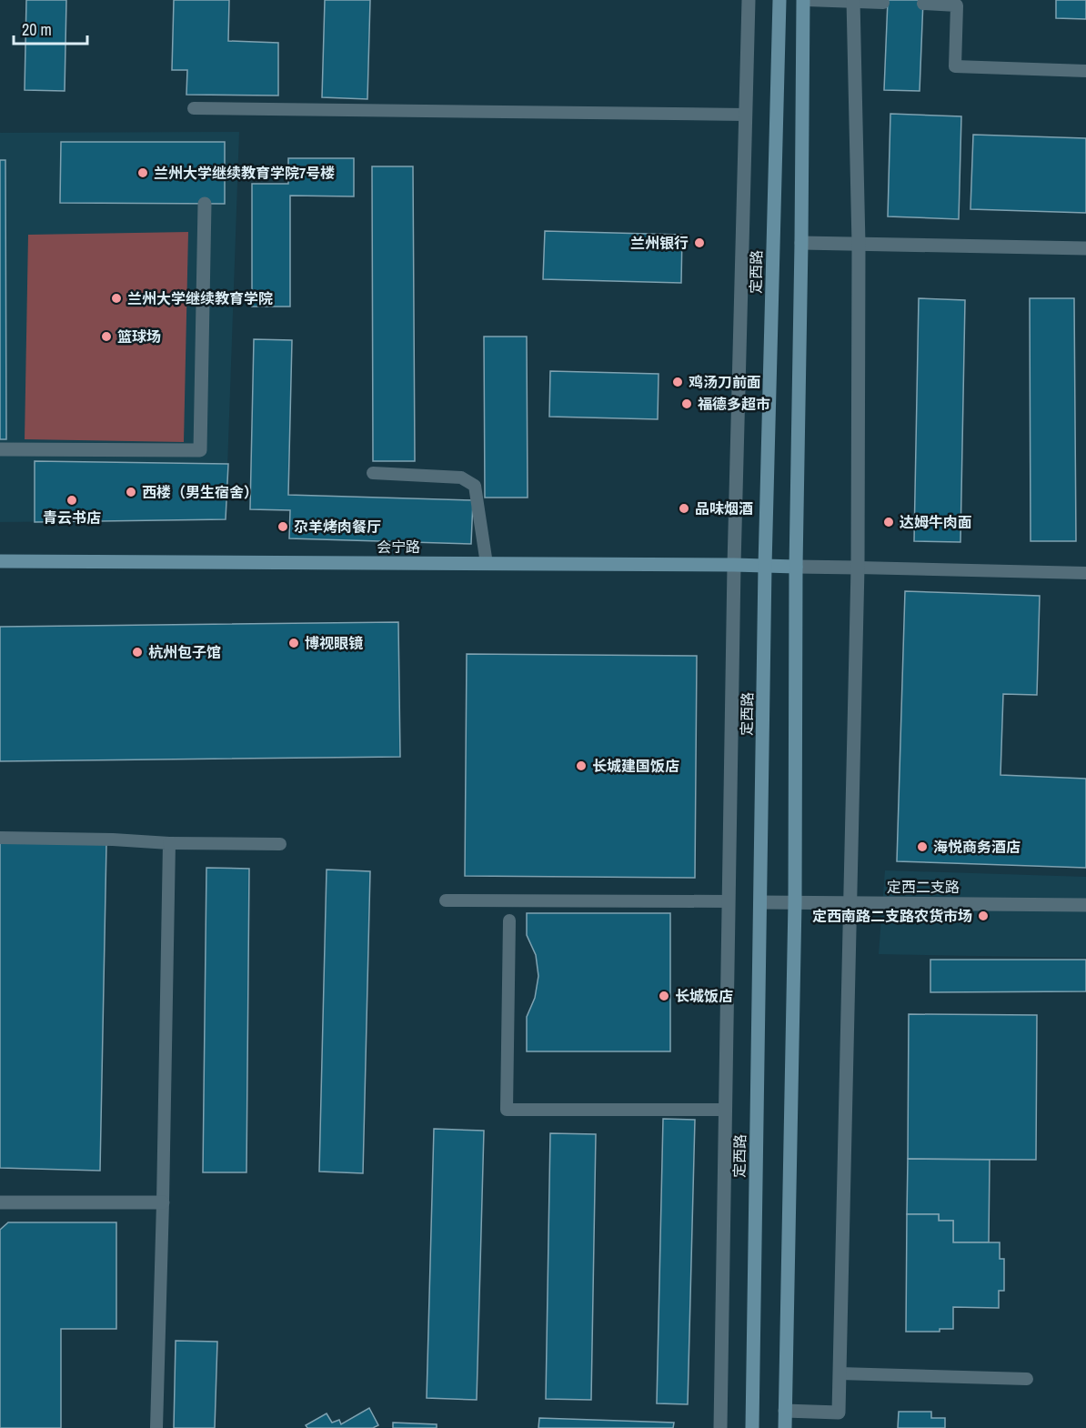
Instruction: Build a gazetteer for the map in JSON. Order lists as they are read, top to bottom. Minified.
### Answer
{"streets":{"main road":["定西路","会宁路"],"street":["定西二支路"]},"crossings":[["定西路","会宁路"],["定西路","定西二支路"]],"places":["兰州大学继续教育学院7号楼","兰州银行","兰州大学继续教育学院","篮球场","鸡汤刀前面","福德多超市","西楼（男生宿舍）","青云书店","品味烟酒","达姆牛肉面","尕羊烤肉餐厅","博视眼镜","杭州包子馆","长城建国饭店","海悦商务酒店","定西南路二支路农货市场","长城饭店"],"scale_bar":"20 m"}
